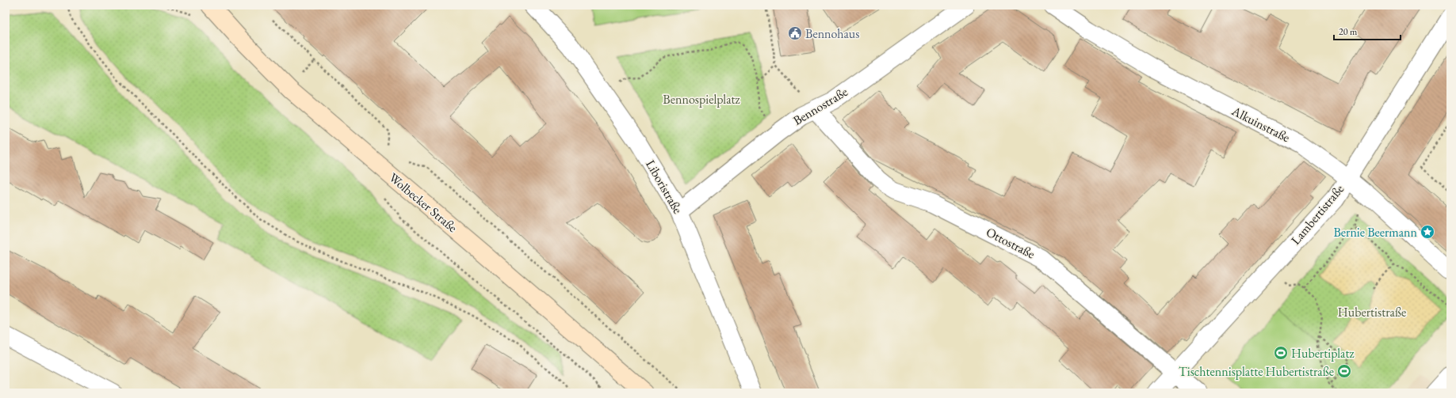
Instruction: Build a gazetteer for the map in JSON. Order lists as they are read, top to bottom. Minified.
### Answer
{"streets":{"main road":["Wolbecker Straße"],"street":["Bennostraße","Alkuinstraße","Liboristraße","Lambertistraße","Ottostraße"]},"crossings":[["Bennostraße","Liboristraße"],["Bennostraße","Ottostraße"],["Alkuinstraße","Lambertistraße"],["Lambertistraße","Ottostraße"]],"parks":["Bennospielplatz","Hubertistraße"],"places":{"public building":["Bennohaus"],"place":["Bernie Beermann"],"sports":["Hubertiplatz","Tischtennisplatte Hubertistraße"]},"scale_bar":"20 m"}
